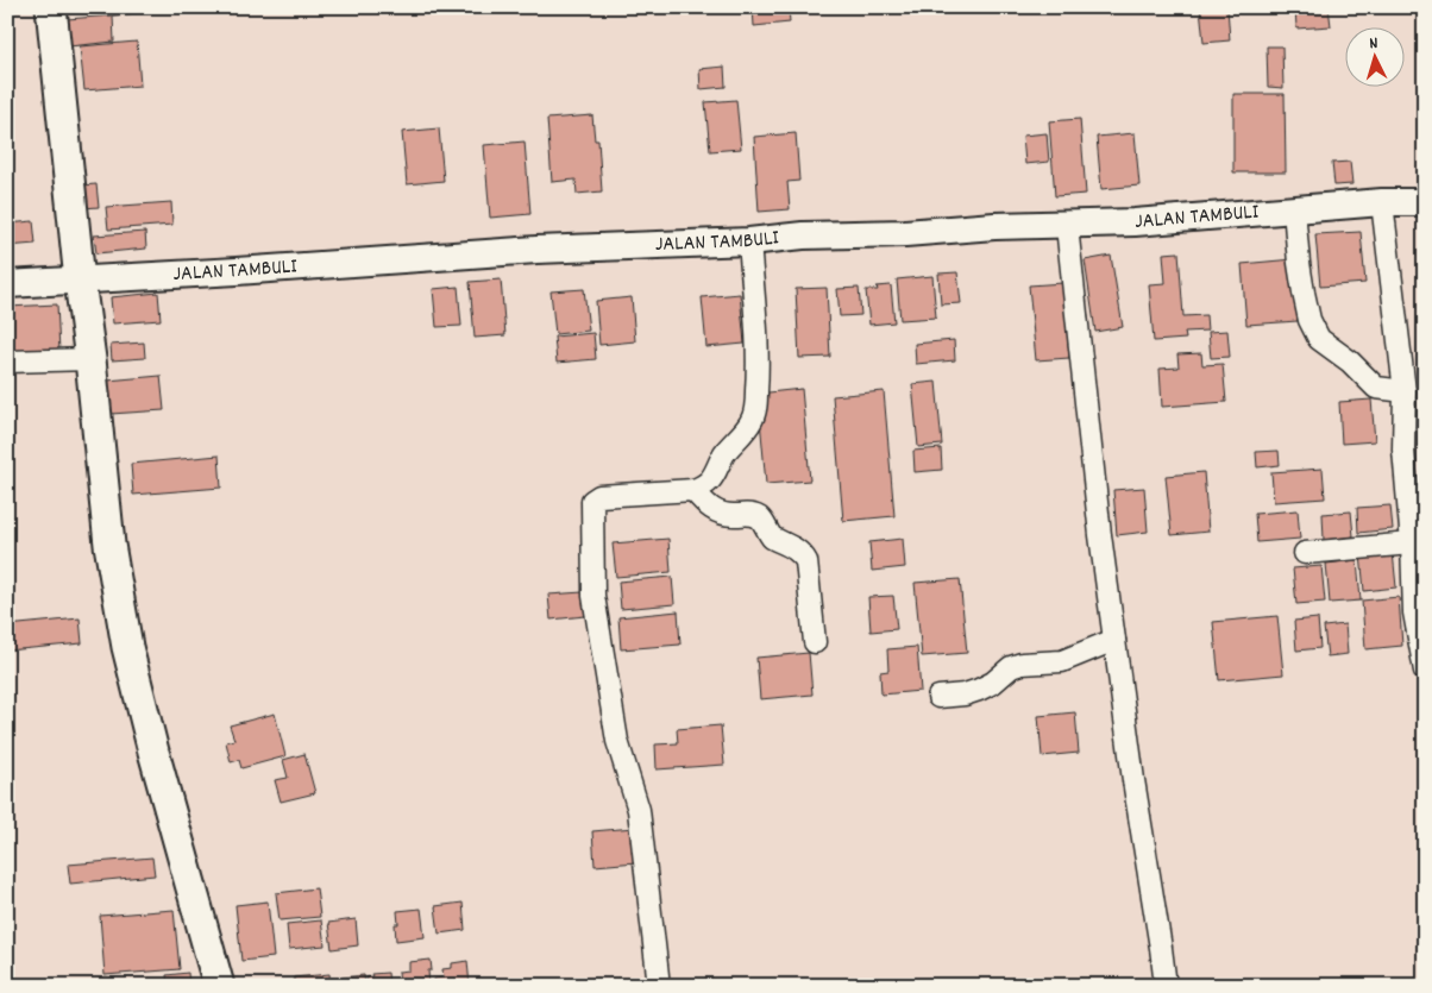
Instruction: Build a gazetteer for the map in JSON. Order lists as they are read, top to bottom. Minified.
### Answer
{"streets":{"street":["JALAN TAMBULI"]},"north":"top"}
